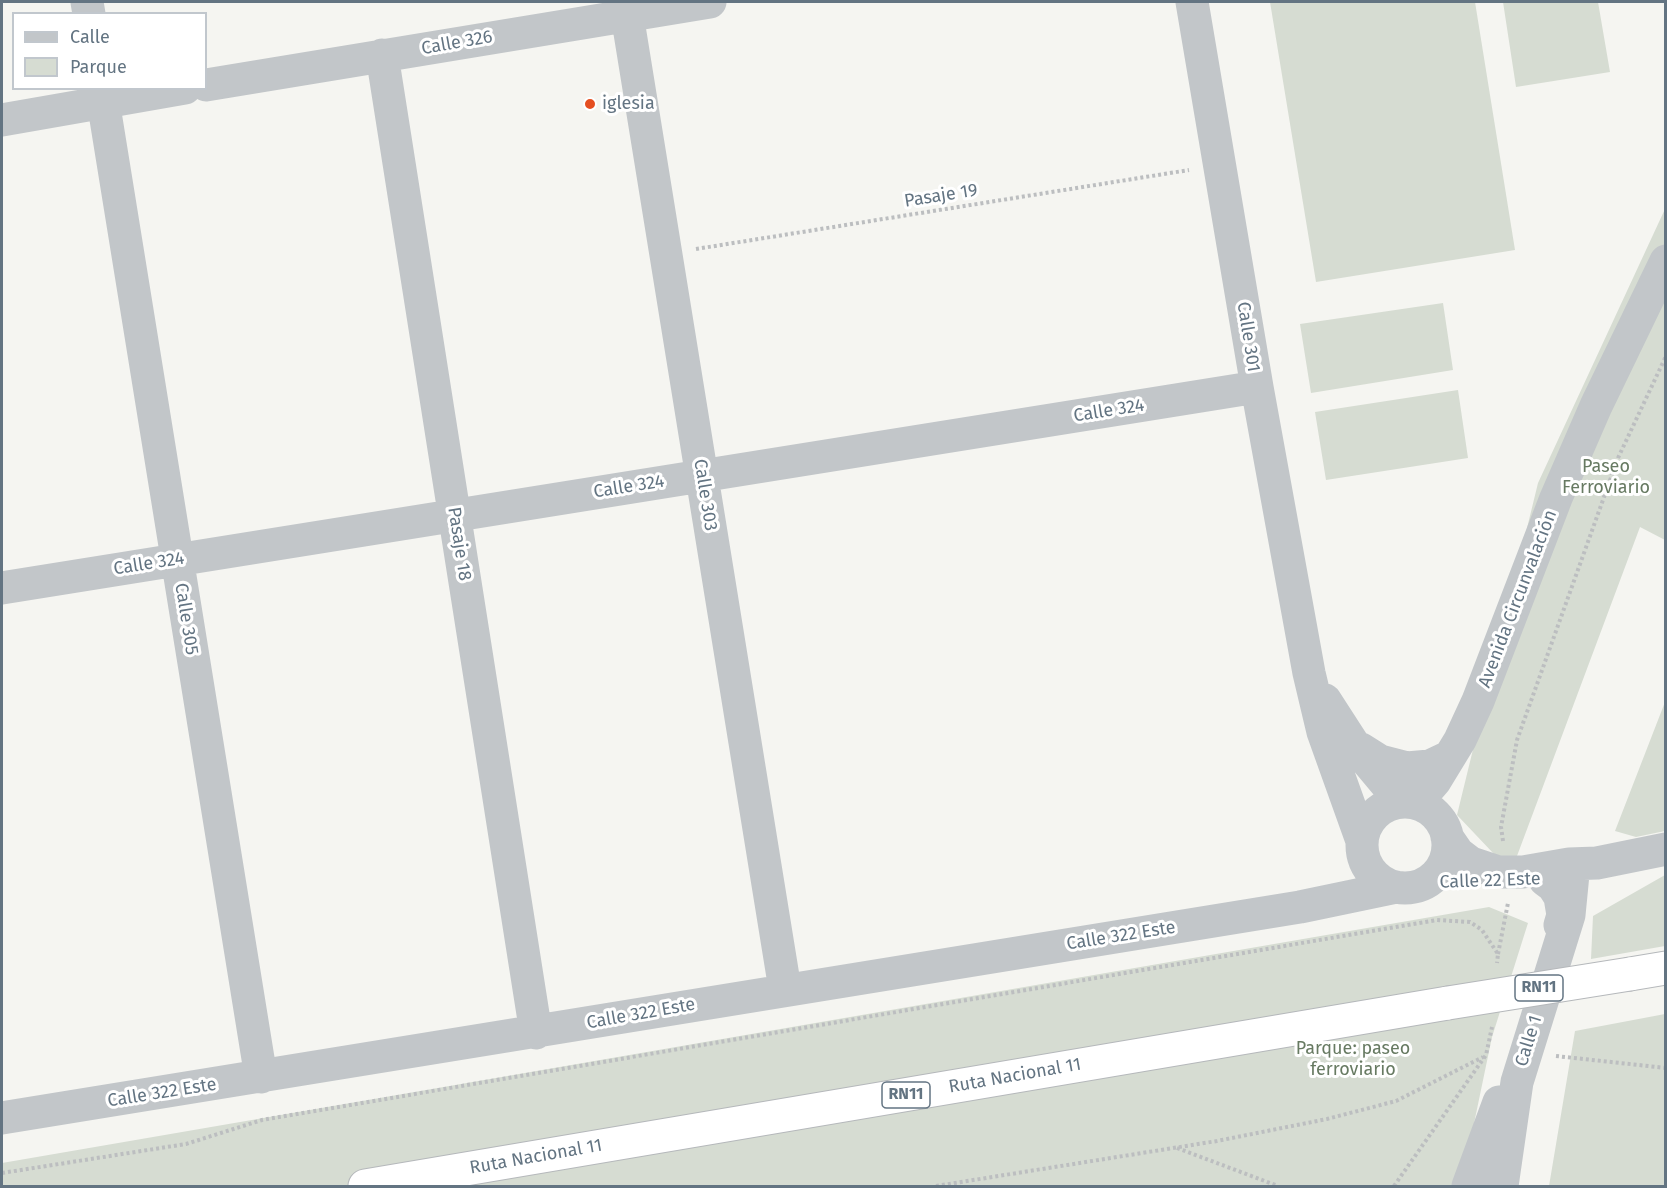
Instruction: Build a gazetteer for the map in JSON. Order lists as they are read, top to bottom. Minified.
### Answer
{"streets":{"highway":["RN11","Ruta Nacional 11"],"street":["Calle 326","Calle 301","Calle 324","Calle 303","Pasaje 18","Avenida Circunvalación","Calle 305","Calle 22 Este","Calle 322 Este","Calle 1"],"path":["Pasaje 19"]},"crossings":[["Calle 326","Calle 303"],["Calle 326","Pasaje 18"],["Pasaje 19","Calle 301"],["Pasaje 19","Calle 303"],["Calle 301","Calle 324"],["Calle 301","Avenida Circunvalación"],["Calle 301","Calle 22 Este"],["Calle 301","Calle 322 Este"],["Calle 324","Calle 303"],["Calle 324","Pasaje 18"],["Calle 324","Calle 305"],["Calle 303","Calle 322 Este"],["Pasaje 18","Calle 322 Este"],["Avenida Circunvalación","Calle 22 Este"],["Avenida Circunvalación","Calle 322 Este"],["Calle 305","Calle 322 Este"],["Calle 22 Este","Calle 322 Este"],["Calle 22 Este","Calle 1"]],"parks":["Paseo Ferroviario","Parque: paseo ferroviario"],"places":["iglesia"],"legend":["Calle","Parque"]}
